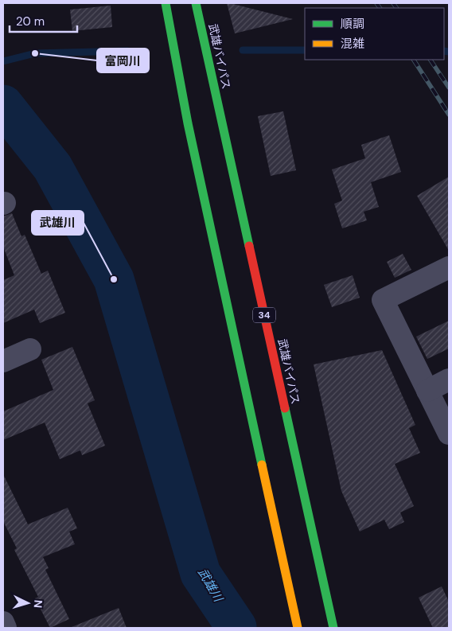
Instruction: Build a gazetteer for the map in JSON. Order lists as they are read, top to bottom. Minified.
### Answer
{"streets":{"highway":["武雄バイパス","34"]},"water":["武雄川"],"places":["富岡川","武雄川"],"legend":["順調","混雑"],"scale_bar":"20 m","north":"right"}
